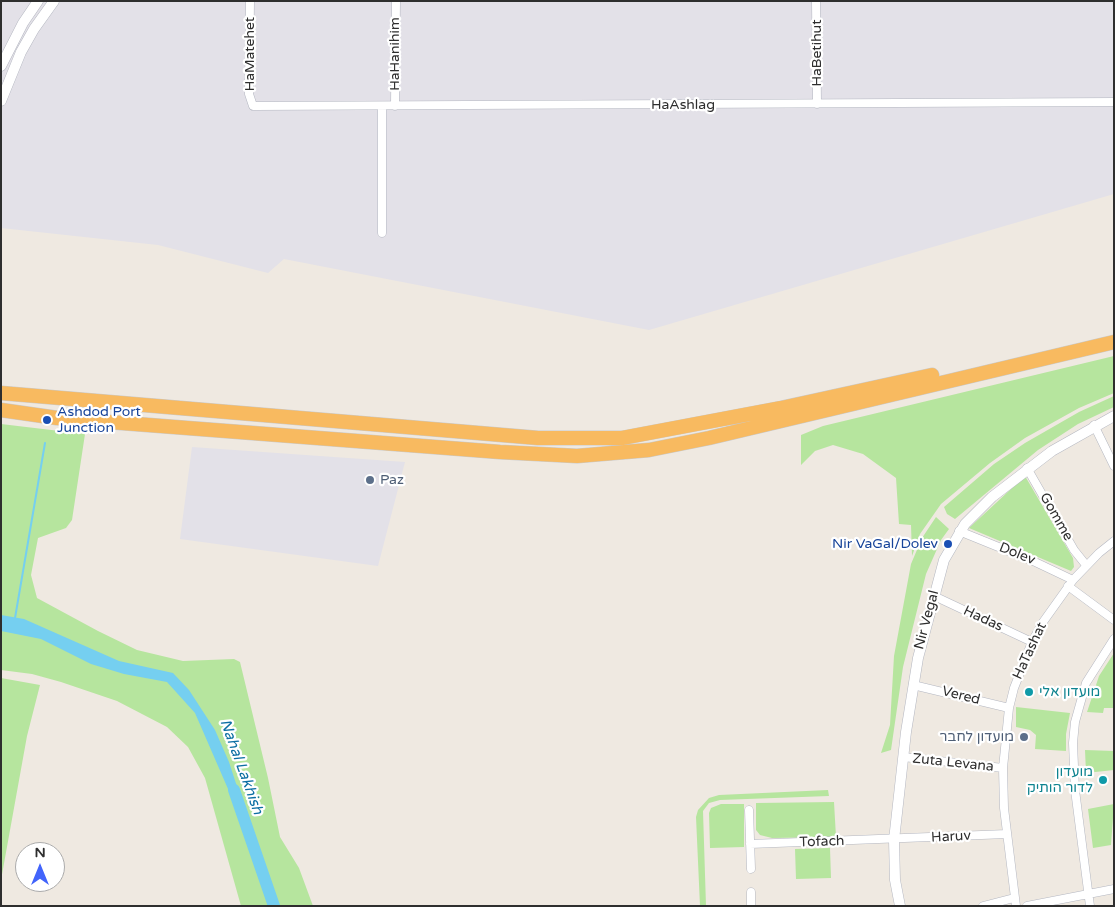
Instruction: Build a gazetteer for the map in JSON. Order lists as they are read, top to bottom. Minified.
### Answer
{"streets":{"street":["HaBetihut","HaMatehet","HaHanihim","HaAshlag","Gomme","Dolev","Hadas","Nir Vegal","HaTashat","Vered","Zuta Levana","Haruv","Tofach"]},"crossings":[["HaBetihut","HaAshlag"],["HaMatehet","HaAshlag"],["HaHanihim","HaAshlag"],["Gomme","Nir Vegal"],["Gomme","HaTashat"],["Dolev","Nir Vegal"],["Dolev","HaTashat"],["Hadas","Nir Vegal"],["Hadas","HaTashat"],["Nir Vegal","Vered"],["Nir Vegal","Zuta Levana"],["Nir Vegal","Haruv"],["Nir Vegal","Tofach"],["HaTashat","Vered"],["HaTashat","Zuta Levana"],["HaTashat","Haruv"],["Haruv","Tofach"]],"water":["Nahal Lakhish"],"places":["Ashdod Port Junction","Paz","Nir VaGal/Dolev","מועדון אלי","מועדון לחבר","מועדון לדור הותיק"],"north":"top"}
